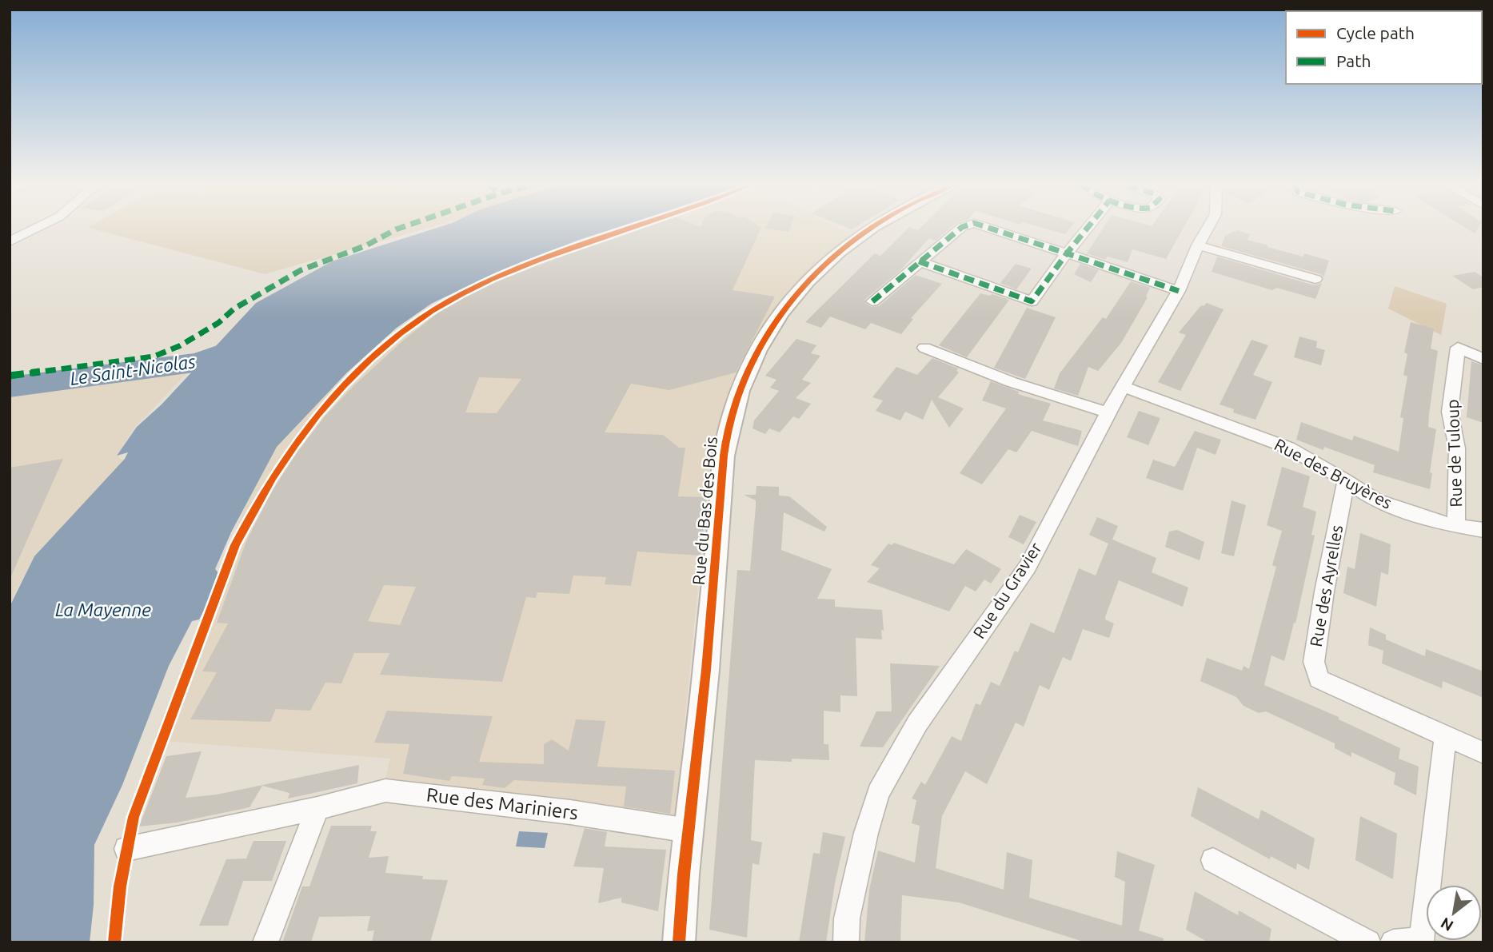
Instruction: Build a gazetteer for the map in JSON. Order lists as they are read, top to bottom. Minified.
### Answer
{"streets":{"street":["Rue de Tuloup","Rue des Bruyères","Rue du Bas des Bois","Rue des Ayrelles","Rue du Gravier","Rue des Mariniers"]},"crossings":[["Rue de Tuloup","Rue des Bruyères"],["Rue des Bruyères","Rue des Ayrelles"],["Rue des Bruyères","Rue du Gravier"],["Rue du Bas des Bois","Rue des Mariniers"]],"water":["Le Saint-Nicolas","La Mayenne"],"legend":["Cycle path","Path"],"north":"bottom left"}
